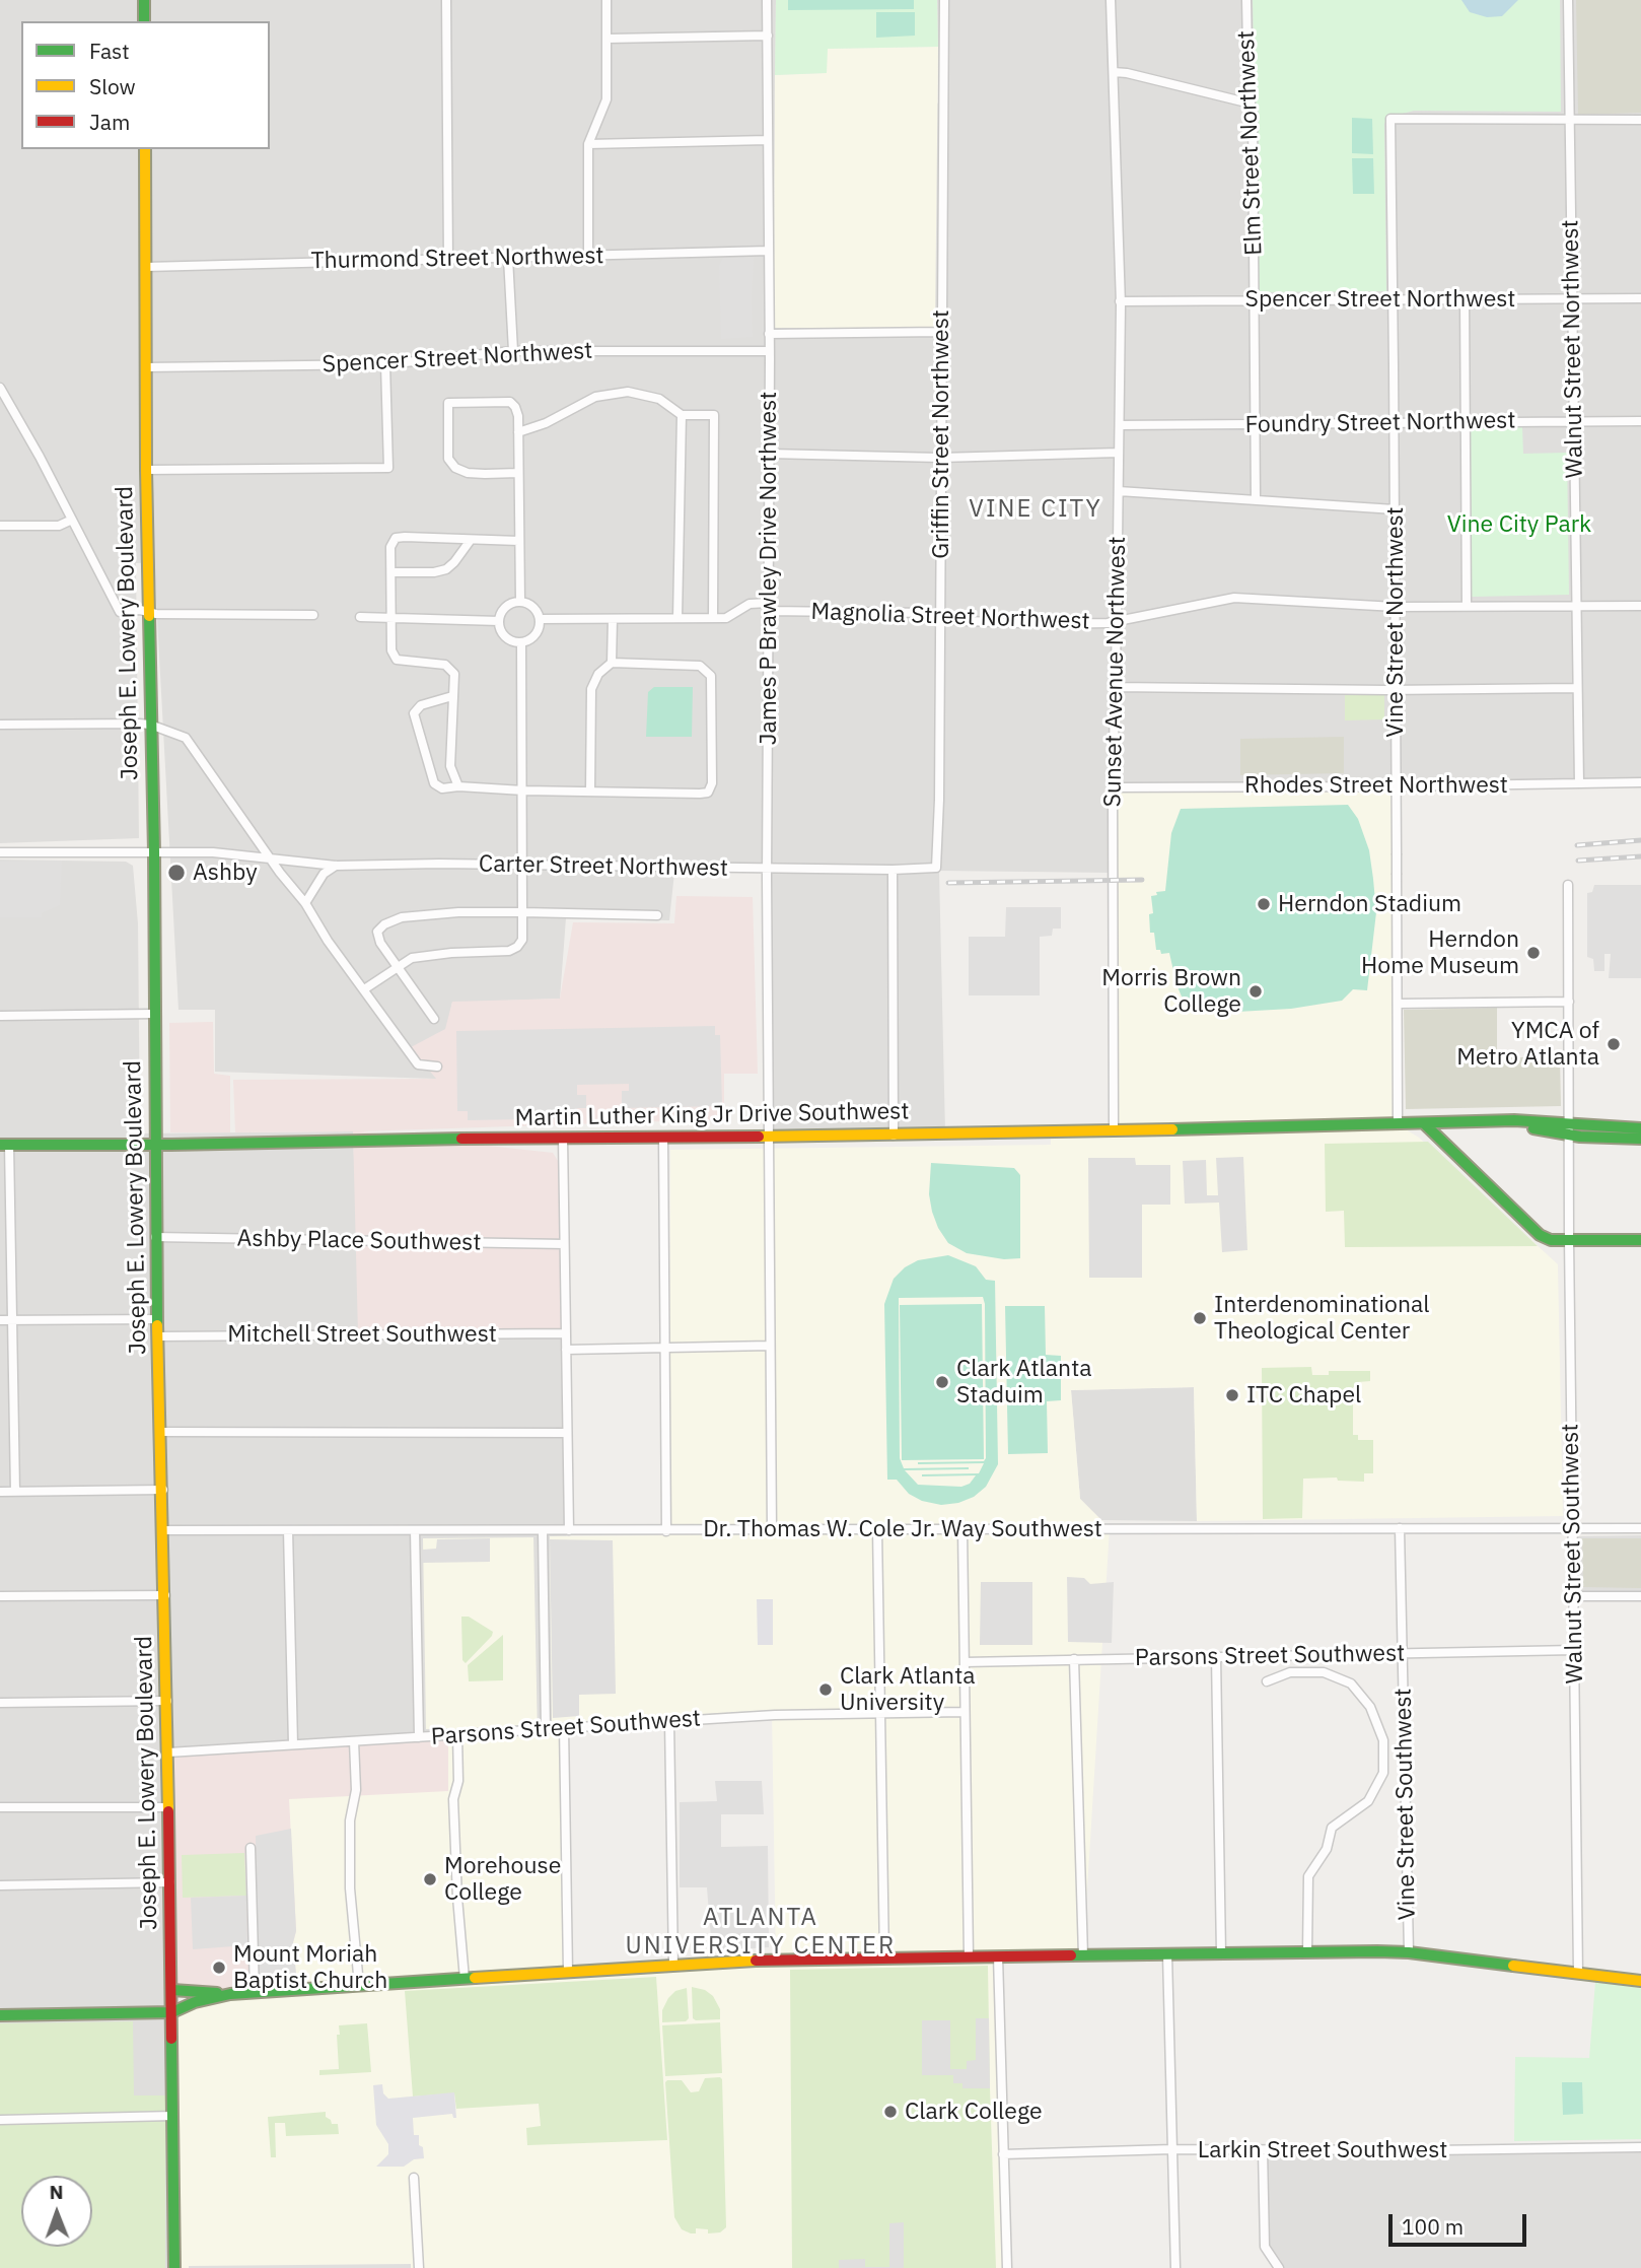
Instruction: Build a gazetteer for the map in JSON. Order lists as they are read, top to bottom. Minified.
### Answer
{"streets":{"main road":["Joseph E. Lowery Boulevard","Martin Luther King Jr Drive Southwest"],"street":["Elm Street Northwest","Thurmond Street Northwest","Spencer Street Northwest","Walnut Street Northwest","Foundry Street Northwest","Griffin Street Northwest","James P Brawley Drive Northwest","Magnolia Street Northwest","Vine Street Northwest","Sunset Avenue Northwest","Rhodes Street Northwest","Carter Street Northwest","Ashby Place Southwest","Mitchell Street Southwest","Dr. Thomas W. Cole Jr. Way Southwest","Walnut Street Southwest","Parsons Street Southwest","Vine Street Southwest","Larkin Street Southwest"]},"crossings":[["Elm Street Northwest","Spencer Street Northwest"],["Elm Street Northwest","Foundry Street Northwest"],["Thurmond Street Northwest","James P Brawley Drive Northwest"],["Thurmond Street Northwest","Joseph E. Lowery Boulevard"],["Spencer Street Northwest","Walnut Street Northwest"],["Spencer Street Northwest","James P Brawley Drive Northwest"],["Spencer Street Northwest","Vine Street Northwest"],["Spencer Street Northwest","Joseph E. Lowery Boulevard"],["Spencer Street Northwest","Sunset Avenue Northwest"],["Walnut Street Northwest","Foundry Street Northwest"],["Walnut Street Northwest","Magnolia Street Northwest"],["Walnut Street Northwest","Vine Street Northwest"],["Walnut Street Northwest","Rhodes Street Northwest"],["Foundry Street Northwest","Vine Street Northwest"],["Foundry Street Northwest","Sunset Avenue Northwest"],["Griffin Street Northwest","Magnolia Street Northwest"],["Griffin Street Northwest","Carter Street Northwest"],["James P Brawley Drive Northwest","Magnolia Street Northwest"],["James P Brawley Drive Northwest","Carter Street Northwest"],["James P Brawley Drive Northwest","Martin Luther King Jr Drive Southwest"],["James P Brawley Drive Northwest","Dr. Thomas W. Cole Jr. Way Southwest"],["Magnolia Street Northwest","Vine Street Northwest"],["Magnolia Street Northwest","Sunset Avenue Northwest"],["Vine Street Northwest","Rhodes Street Northwest"],["Vine Street Northwest","Martin Luther King Jr Drive Southwest"],["Joseph E. Lowery Boulevard","Carter Street Northwest"],["Joseph E. Lowery Boulevard","Martin Luther King Jr Drive Southwest"],["Joseph E. Lowery Boulevard","Ashby Place Southwest"],["Joseph E. Lowery Boulevard","Mitchell Street Southwest"],["Joseph E. Lowery Boulevard","Dr. Thomas W. Cole Jr. Way Southwest"],["Joseph E. Lowery Boulevard","Parsons Street Southwest"],["Sunset Avenue Northwest","Rhodes Street Northwest"],["Sunset Avenue Northwest","Martin Luther King Jr Drive Southwest"],["Martin Luther King Jr Drive Southwest","Walnut Street Southwest"],["Dr. Thomas W. Cole Jr. Way Southwest","Walnut Street Southwest"],["Dr. Thomas W. Cole Jr. Way Southwest","Vine Street Southwest"],["Walnut Street Southwest","Parsons Street Southwest"],["Parsons Street Southwest","Vine Street Southwest"]],"districts":["VINE CITY","ATLANTA UNIVERSITY CENTER"],"parks":["Vine City Park"],"places":["Ashby","Herndon Stadium","Herndon Home Museum","Morris Brown College","YMCA of Metro Atlanta","Interdenominational Theological Center","Clark Atlanta Staduim","ITC Chapel","Clark Atlanta University","Morehouse College","Mount Moriah Baptist Church","Clark College"],"legend":["Fast","Slow","Jam"],"scale_bar":"100 m","north":"top"}
